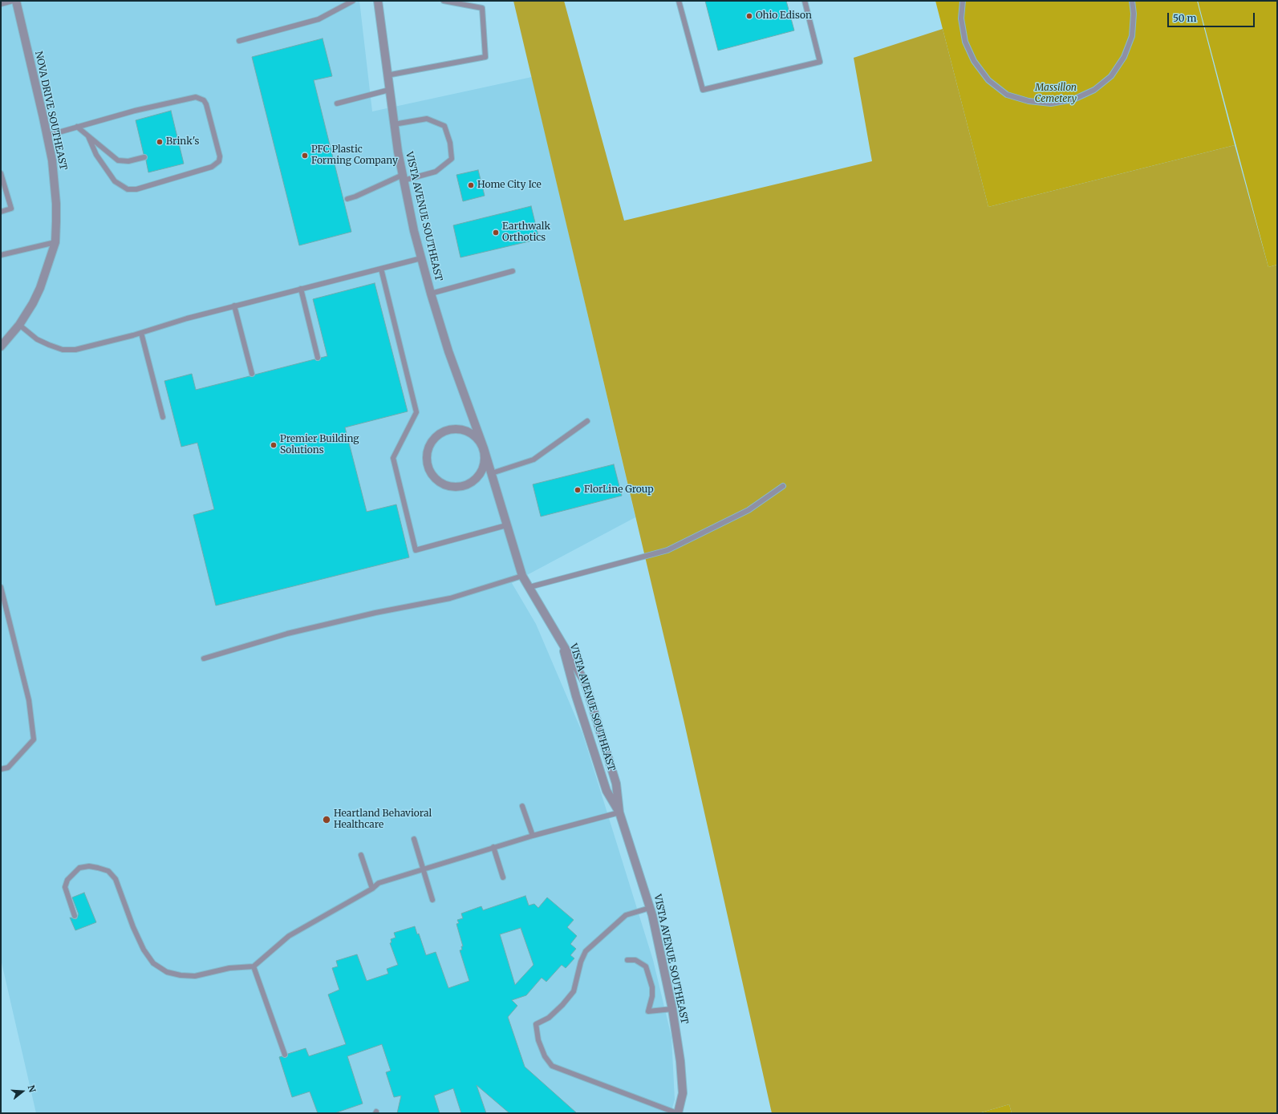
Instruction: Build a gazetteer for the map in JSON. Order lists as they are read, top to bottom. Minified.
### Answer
{"streets":{"street":["NOVA DRIVE SOUTHEAST","VISTA AVENUE SOUTHEAST"]},"parks":["Massillon Cemetery"],"places":["Ohio Edison","Brink's","PFC Plastic Forming Company","Home City Ice","Earthwalk Orthotics","Premier Building Solutions","FlorLine Group","Heartland Behavioral Healthcare"],"scale_bar":"50 m","north":"right"}
